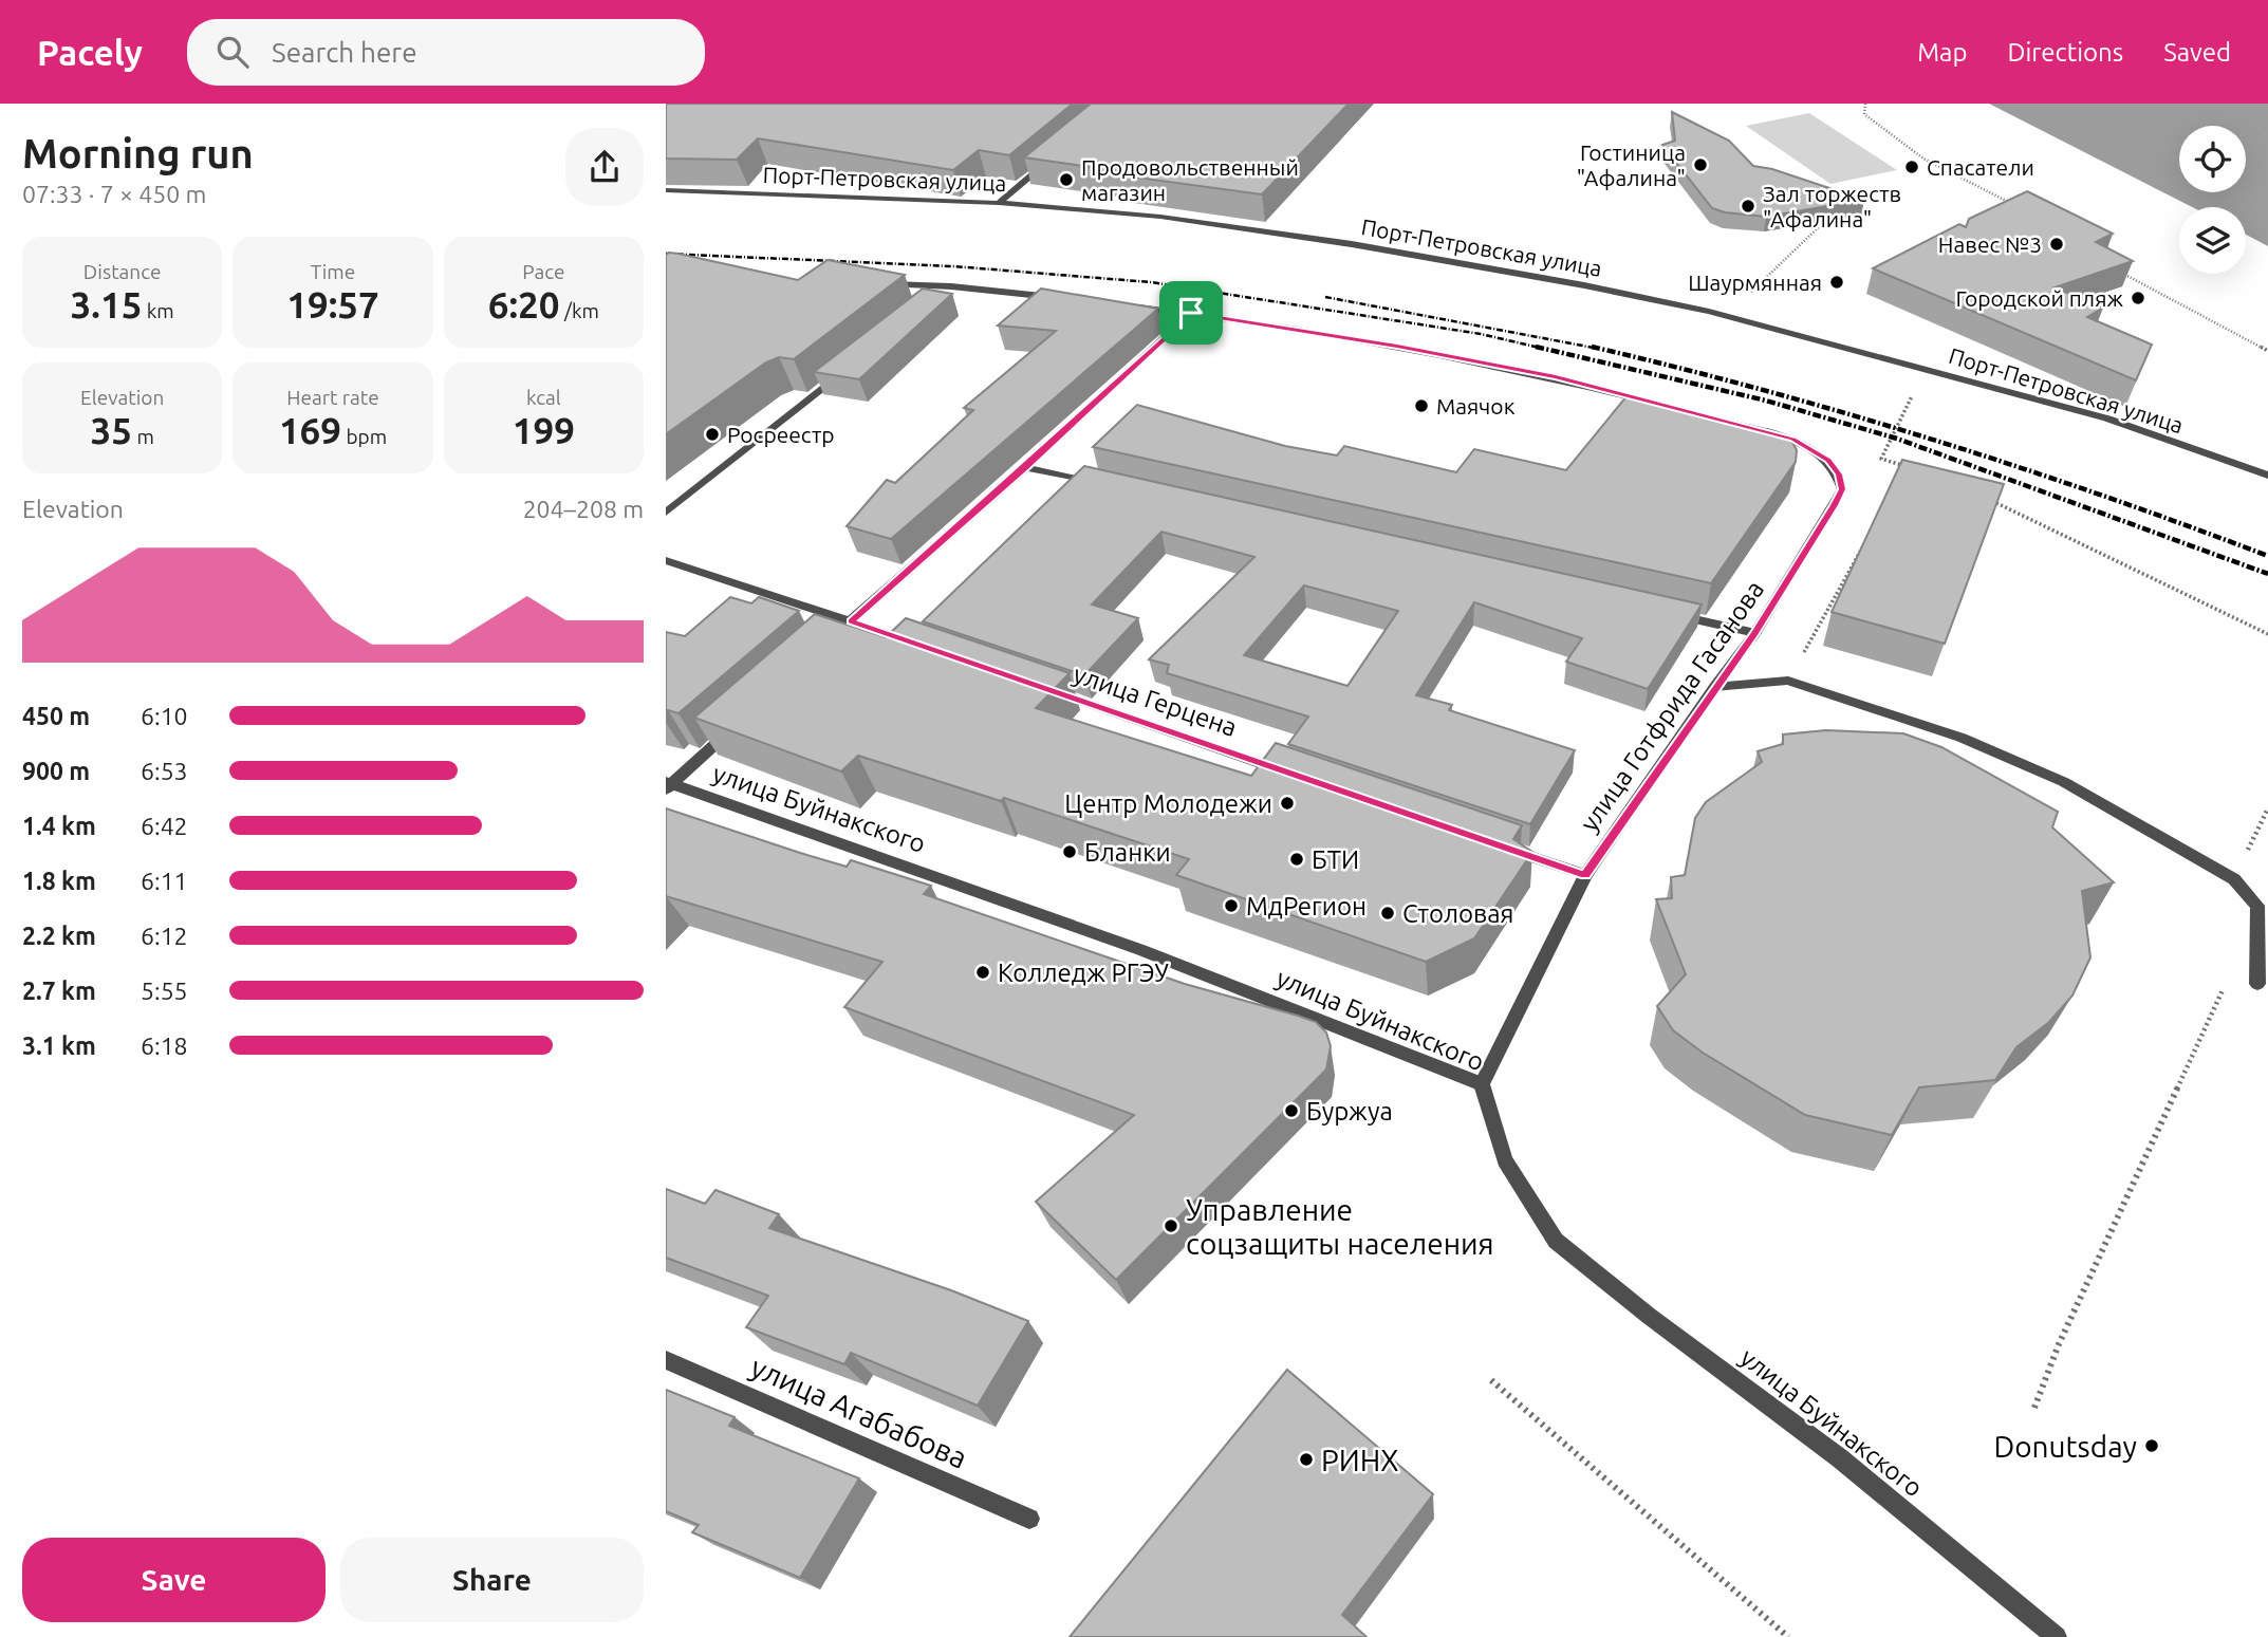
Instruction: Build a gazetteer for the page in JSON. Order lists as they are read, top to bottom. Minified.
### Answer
{"streets":{"street":["Порт-Петровская улица","улица Герцена","улица Готфрида Гасанова","улица Буйнакского","улица Агабабова"]},"crossings":[["улица Готфрида Гасанова","улица Буйнакского"]],"places":["Гостиница \"Афалина\"","Спасатели","Продовольственный магазин","Зал торжеств \"Афалина\"","Навес №3","Шаурмянная","Городской пляж","Маячок","Росреестр","Центр Молодежи","Бланки","БТИ","МдРегион","Столовая","Колледж РГЭУ","Буржуа","Управление соцзащиты населения","Donutsday","РИНХ"],"page":{"header":"Pacely","search":"Search here","nav":["Map","Directions","Saved"],"heading":["Morning run","07:33 · 7 × 450 m"],"stats":[["Distance","3.15 km"],["Time","19:57"],["Pace","6:20 /km"],["Elevation","35 m"],["Heart rate","169 bpm"],["kcal","199"]],"chart":["Elevation","204–208 m"],"list":[{"name":"450 m","note":"6:10"},{"name":"900 m","note":"6:53"},{"name":"1.4 km","note":"6:42"},{"name":"1.8 km","note":"6:11"},{"name":"2.2 km","note":"6:12"},{"name":"2.7 km","note":"5:55"},{"name":"3.1 km","note":"6:18"}],"buttons":["Save","Share"]}}
